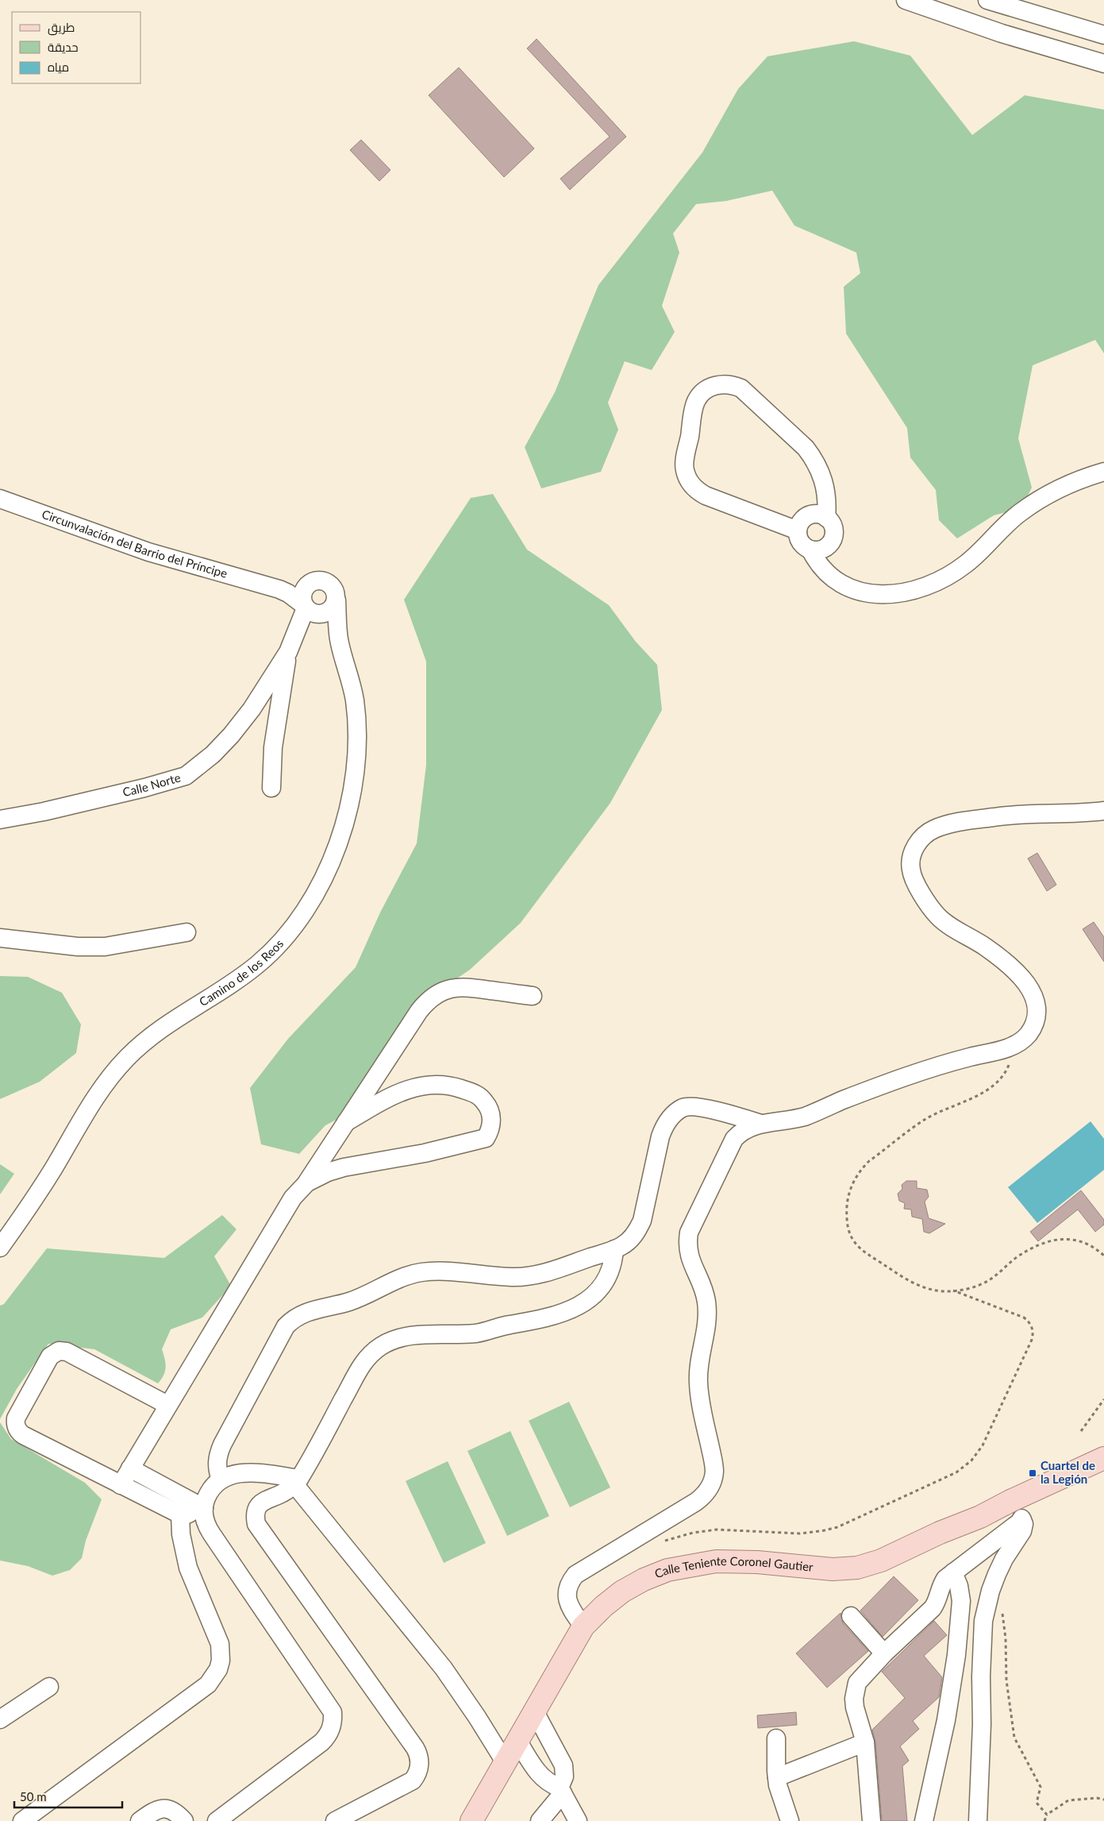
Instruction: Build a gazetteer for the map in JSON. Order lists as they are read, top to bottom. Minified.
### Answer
{"streets":{"main road":["Calle Teniente Coronel Gautier"],"street":["Circunvalación del Barrio del Príncipe","Calle Norte","Camino de los Reos"]},"crossings":[["Circunvalación del Barrio del Príncipe","Camino de los Reos"]],"places":{"transit":["Cuartel de la Legión"]},"legend":["طريق","حديقة","مياه"],"scale_bar":"50 m"}
